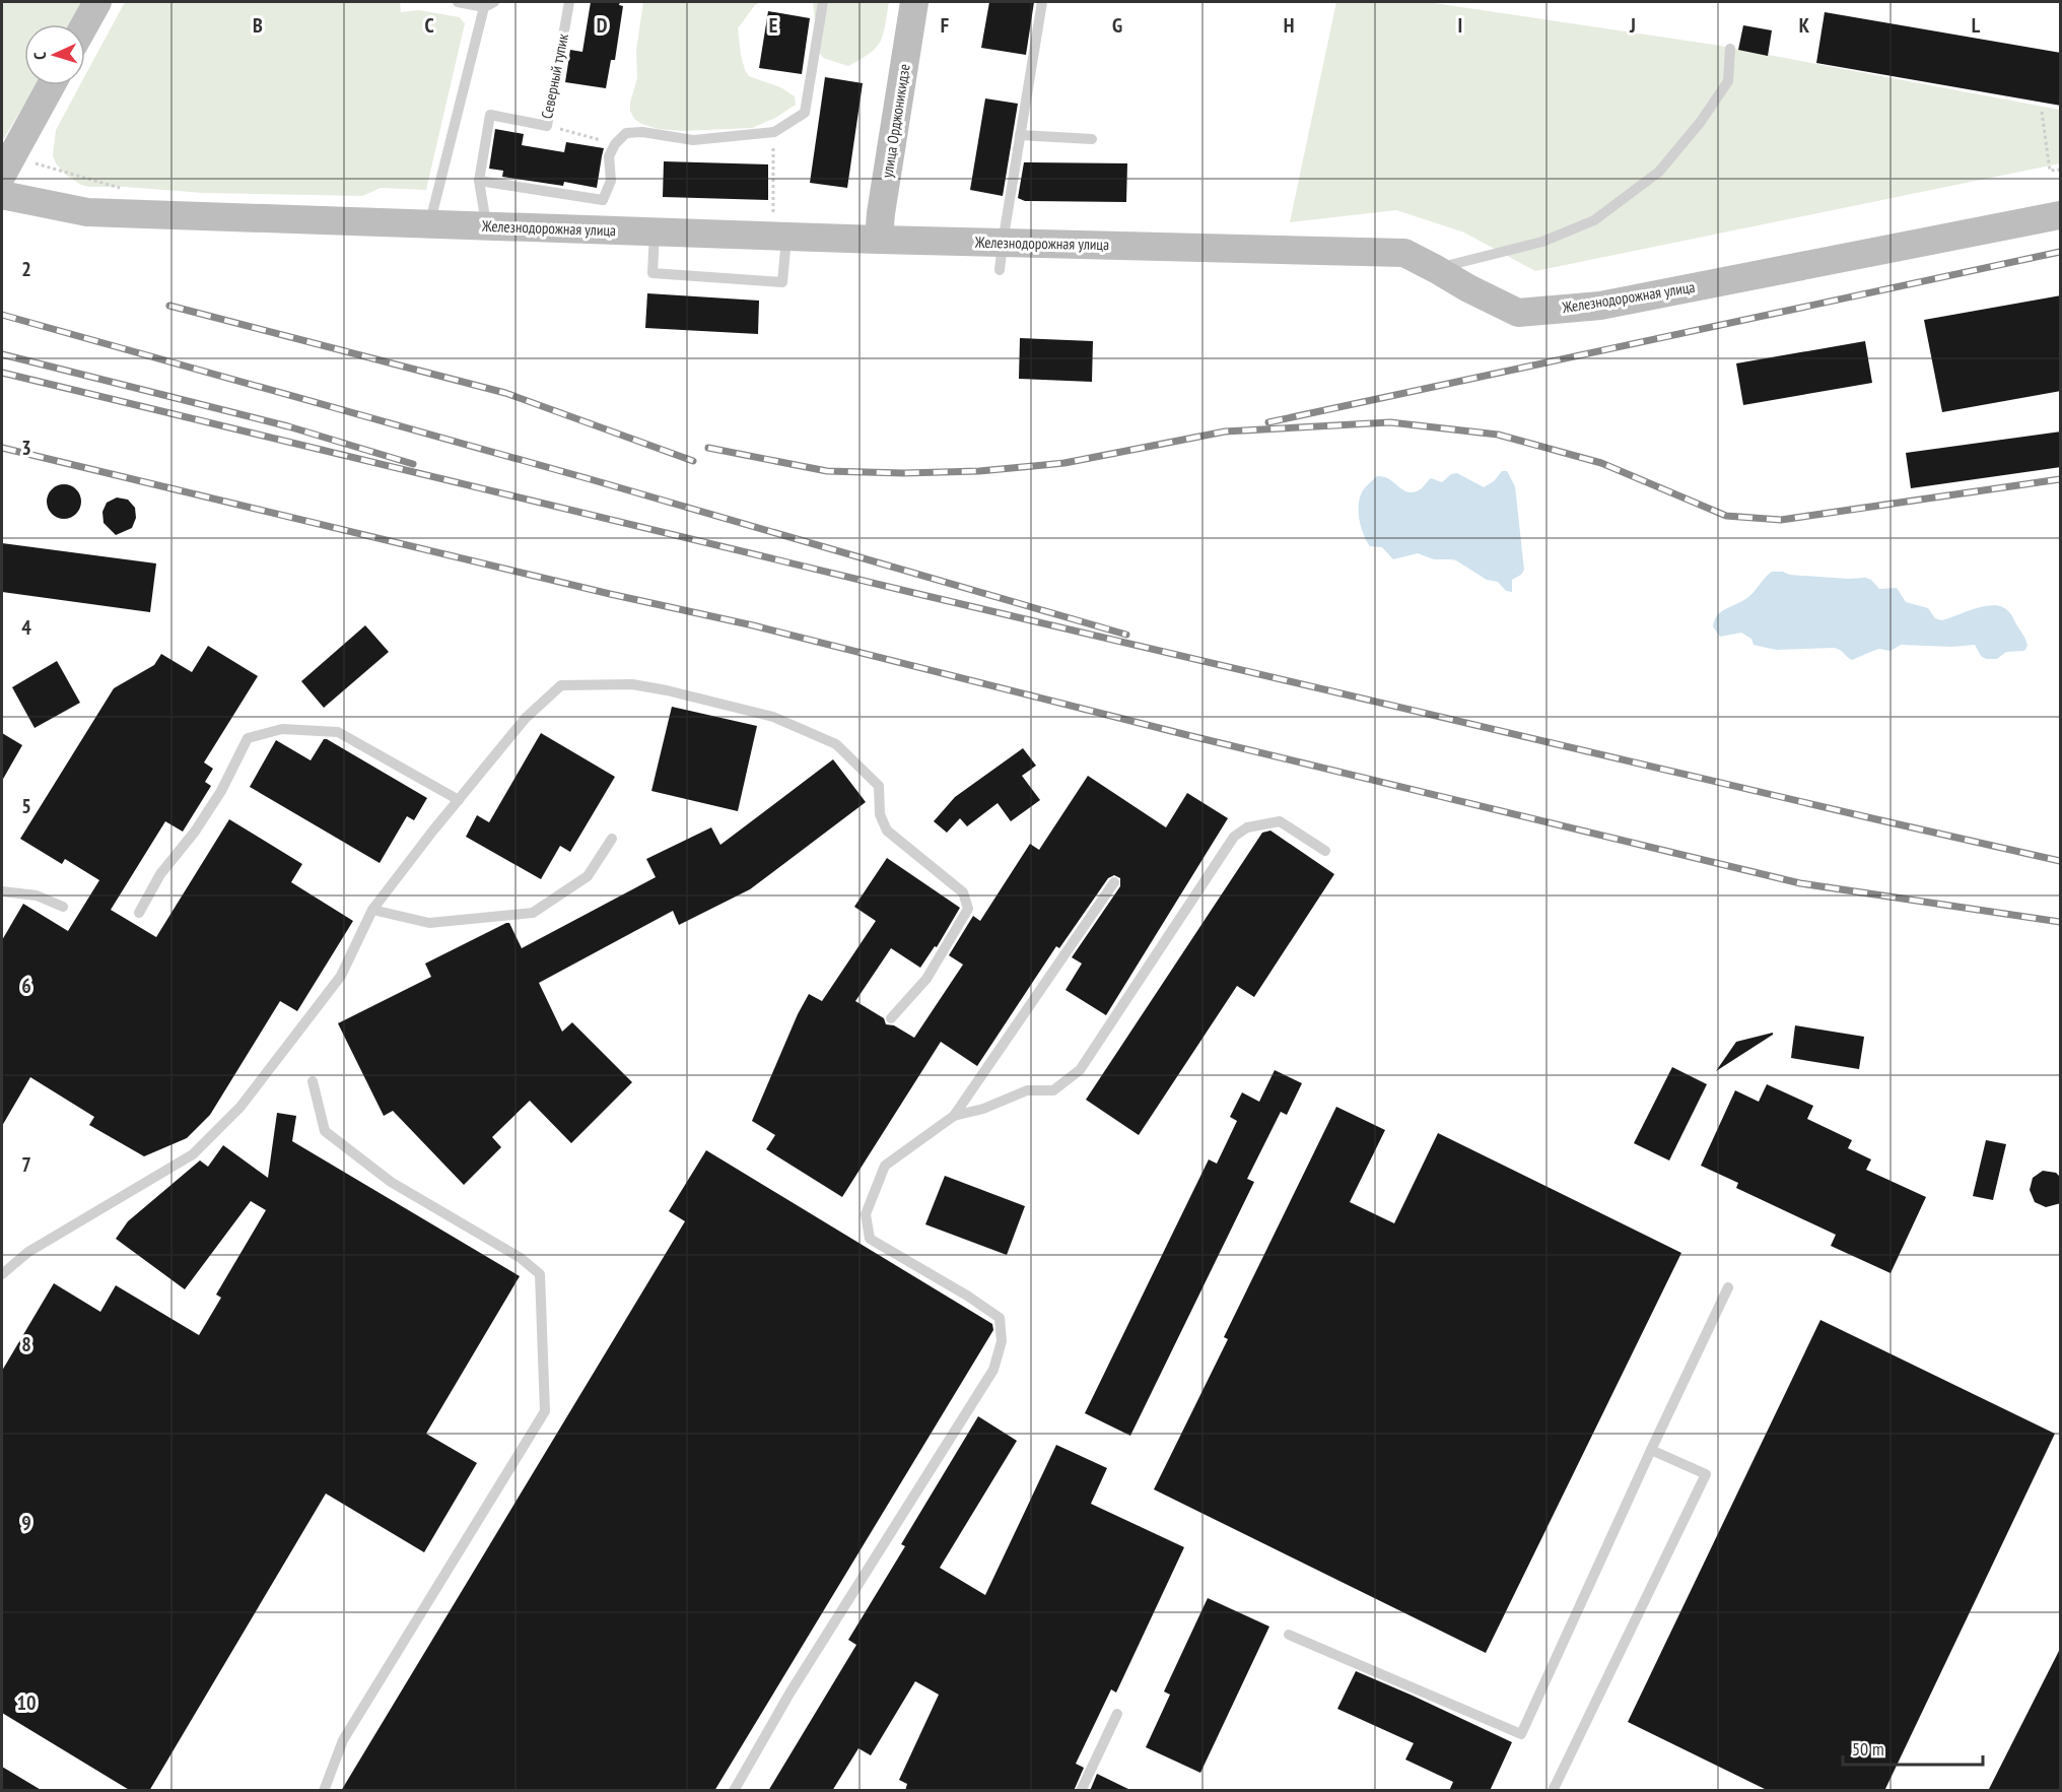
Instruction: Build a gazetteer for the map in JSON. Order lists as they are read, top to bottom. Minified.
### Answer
{"streets":{"street":["улица Орджоникидзе","Железнодорожная улица"],"lane":["Северный тупик"]},"crossings":[["Северный тупик","Железнодорожная улица"],["улица Орджоникидзе","Железнодорожная улица"]],"scale_bar":"50 m","north":"left","grid":{"columns":["B","C","D","E","F","G","H","I","J","K","L"],"rows":["2","3","4","5","6","7","8","9","10"]}}
